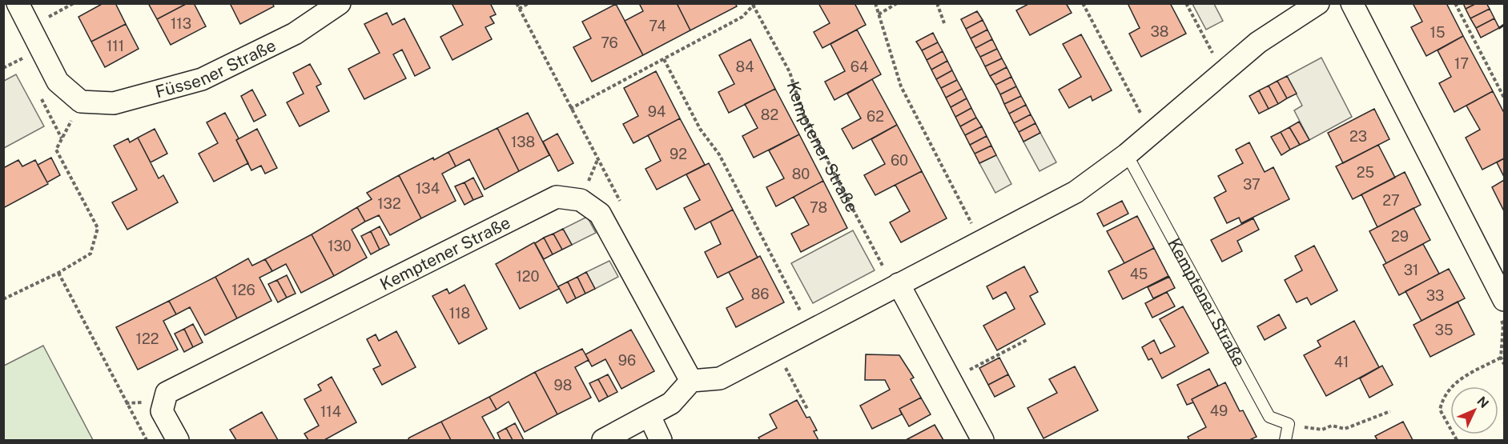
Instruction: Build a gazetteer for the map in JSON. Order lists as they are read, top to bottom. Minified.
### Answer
{"streets":{"street":["Füssener Straße","Kemptener Straße"]},"house_numbers":["113","74","38","15","76","111","17","84","64","94","82","62","23","138","92","60","25","80","37","134","27","132","78","29","130","31","45","120","126","86","33","118","35","122","96","41","98","49","114"],"north":"top right"}
